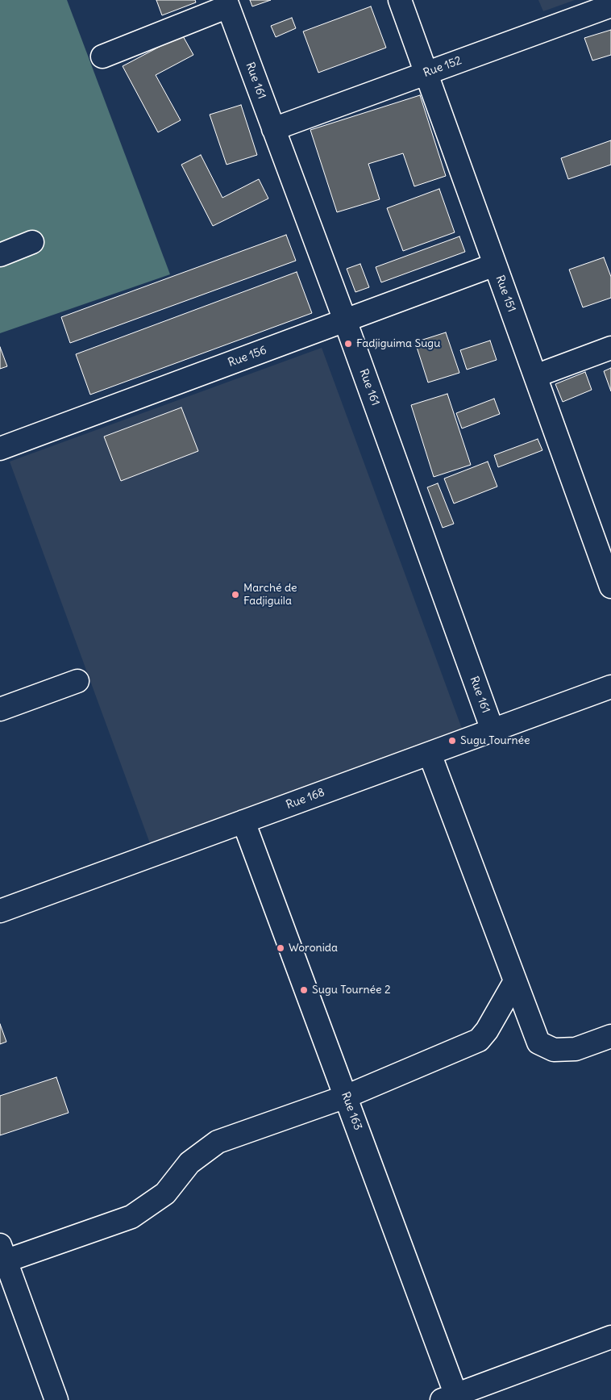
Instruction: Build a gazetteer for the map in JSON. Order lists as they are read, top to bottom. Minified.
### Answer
{"streets":{"street":["Rue 152","Rue 161","Rue 151","Rue 156","Rue 168","Rue 163"]},"crossings":[["Rue 152","Rue 161"],["Rue 152","Rue 151"],["Rue 161","Rue 156"],["Rue 161","Rue 168"],["Rue 151","Rue 156"],["Rue 168","Rue 163"]],"places":["Fadjiguima Sugu","Marché de Fadjiguila","Sugu Tournée","Woronida","Sugu Tournée 2"]}
